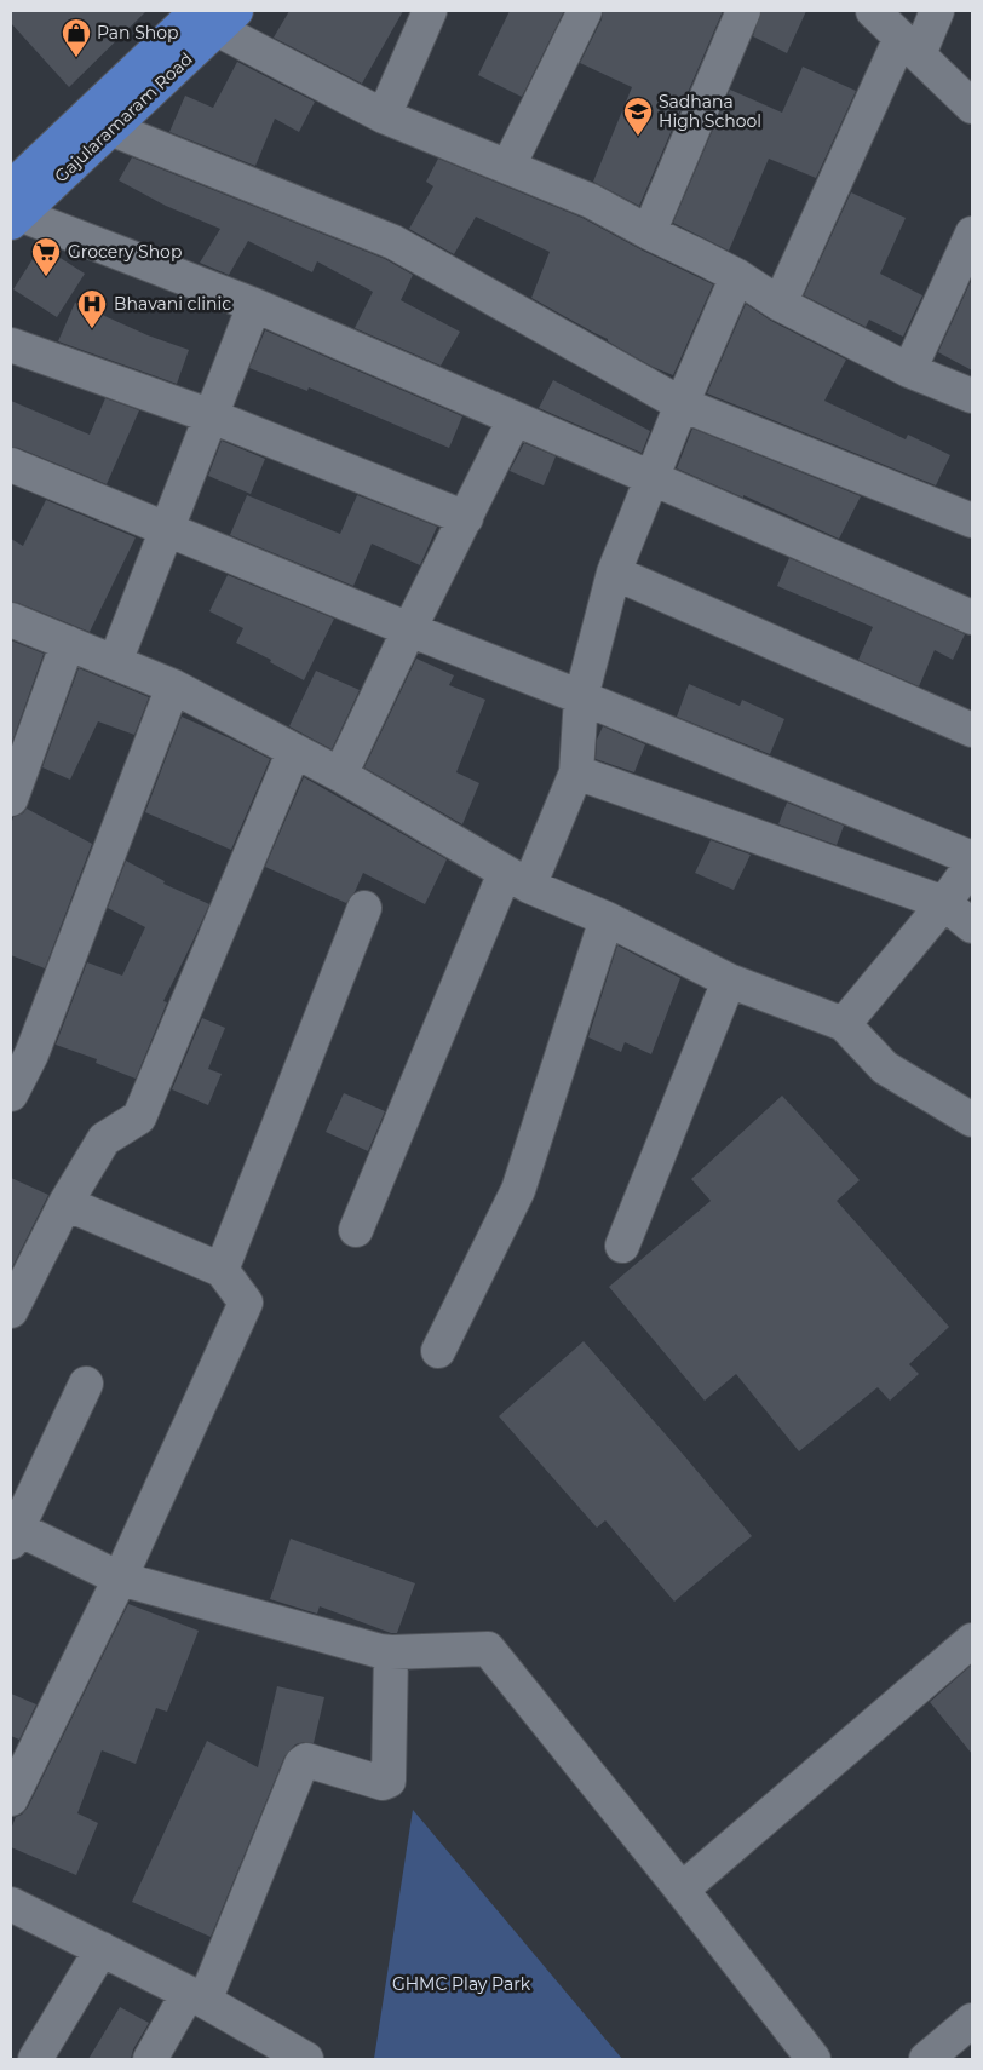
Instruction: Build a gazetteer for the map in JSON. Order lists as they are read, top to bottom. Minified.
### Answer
{"streets":{"main road":["Gajularamaram Road"]},"parks":["GHMC Play Park"],"places":{"shop":["Pan Shop"],"school or university":["Sadhana High School"],"supermarket":["Grocery Shop"],"hospital":["Bhavani clinic"]}}
